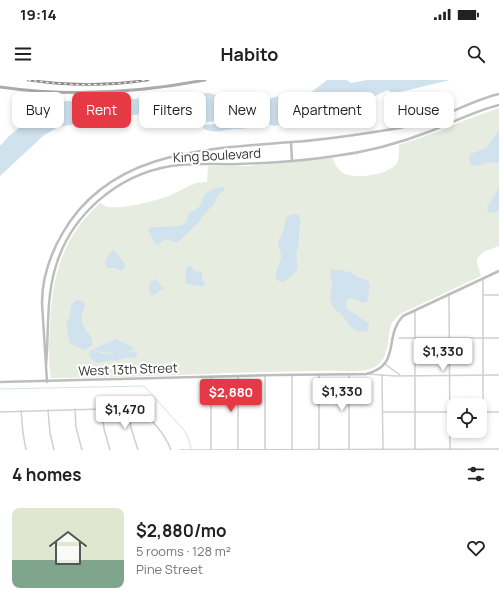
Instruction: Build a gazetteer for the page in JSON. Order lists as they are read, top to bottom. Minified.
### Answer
{"streets":{"street":["King Boulevard","West 13th Street"]},"crossings":[["King Boulevard","West 13th Street"]],"page":{"status":"19:14","header":"Habito","chip":["Buy","Rent","Filters","New","Apartment","House"],"price":["$1,330","$1,330","$2,880","$1,470"],"heading":"4 homes","list":[{"name":"$2,880/mo","note":"5 rooms · 128 m² · Pine Street"}]}}
